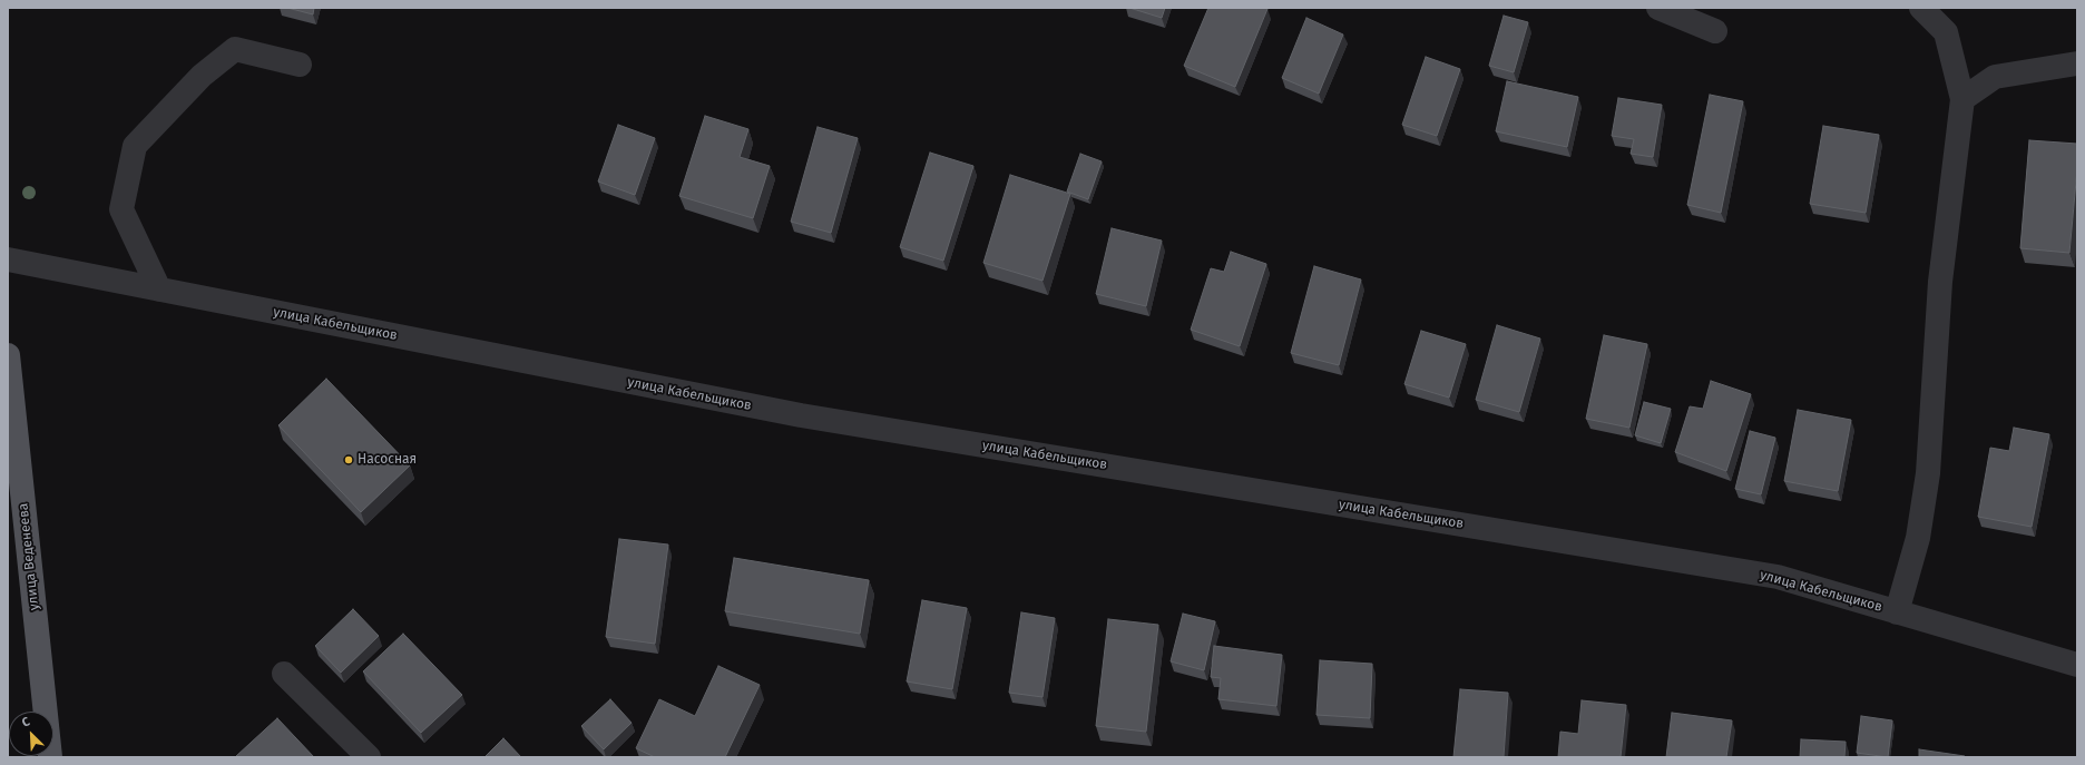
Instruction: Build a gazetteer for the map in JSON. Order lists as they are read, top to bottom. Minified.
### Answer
{"streets":{"main road":["улица Веденеева"],"street":["улица Кабельщиков"]},"places":["Насосная"],"north":"top left"}
